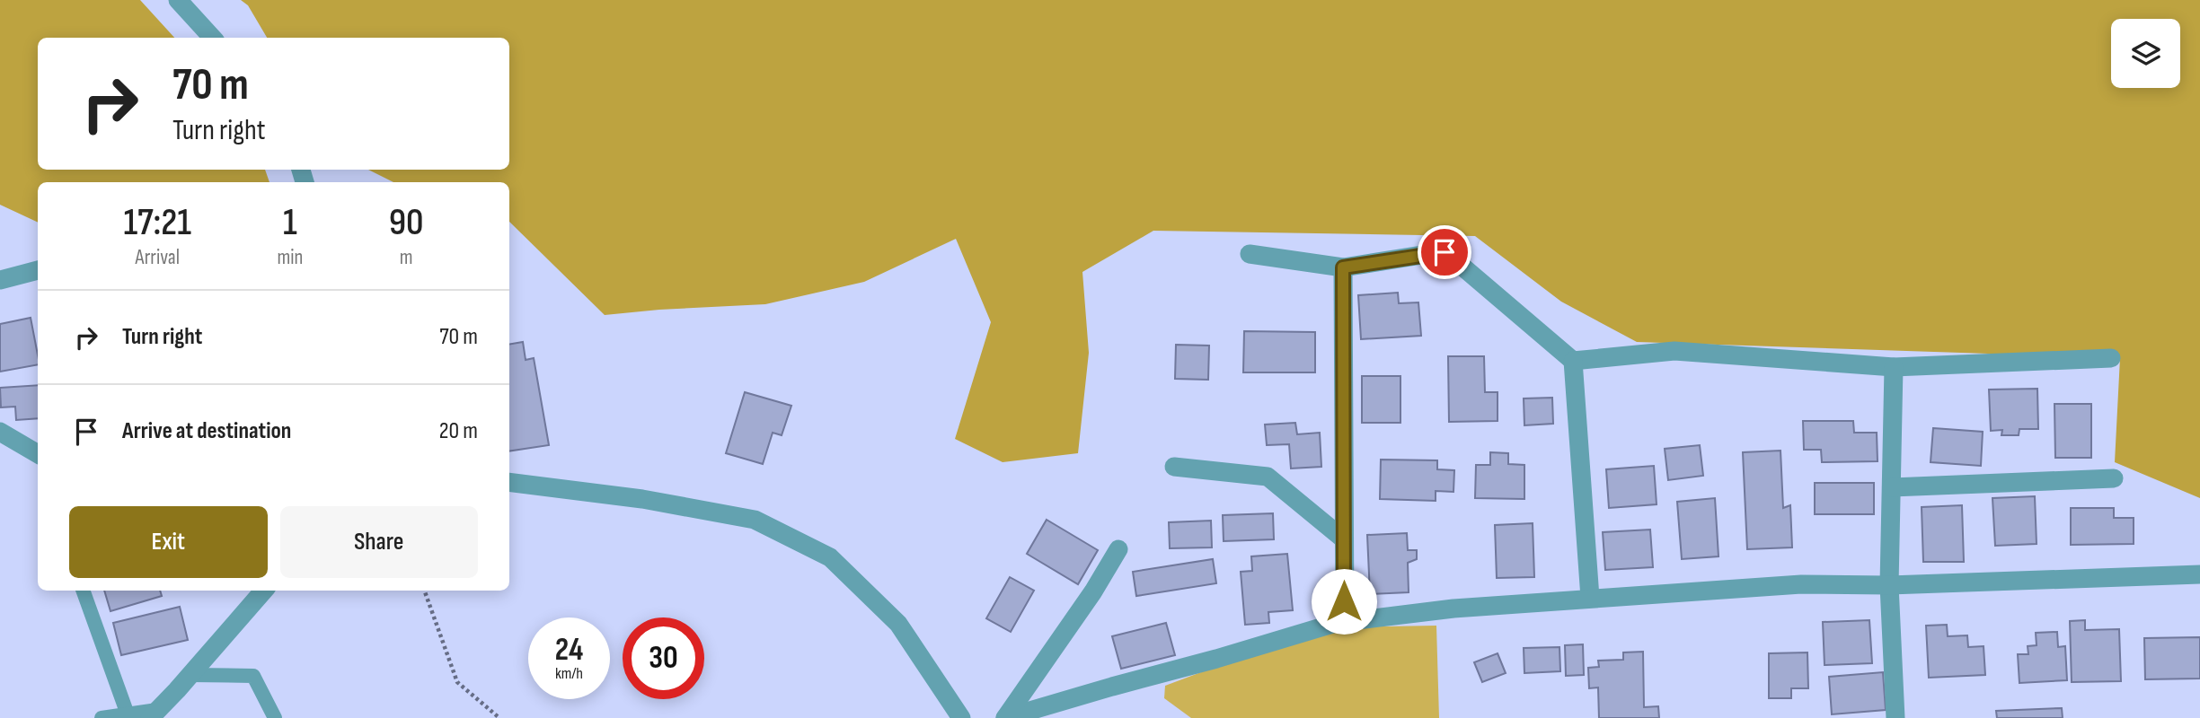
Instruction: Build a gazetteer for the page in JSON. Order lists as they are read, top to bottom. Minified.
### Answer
{"page":{"turn":["70 m","Turn right"],"eta":["17:21","Arrival","1","min","90","m"],"list":[{"name":"Turn right","value":"70 m"},{"name":"Arrive at destination","value":"20 m"}],"buttons":["Exit","Share"],"speed":"24 km/h","limit":"30"}}
